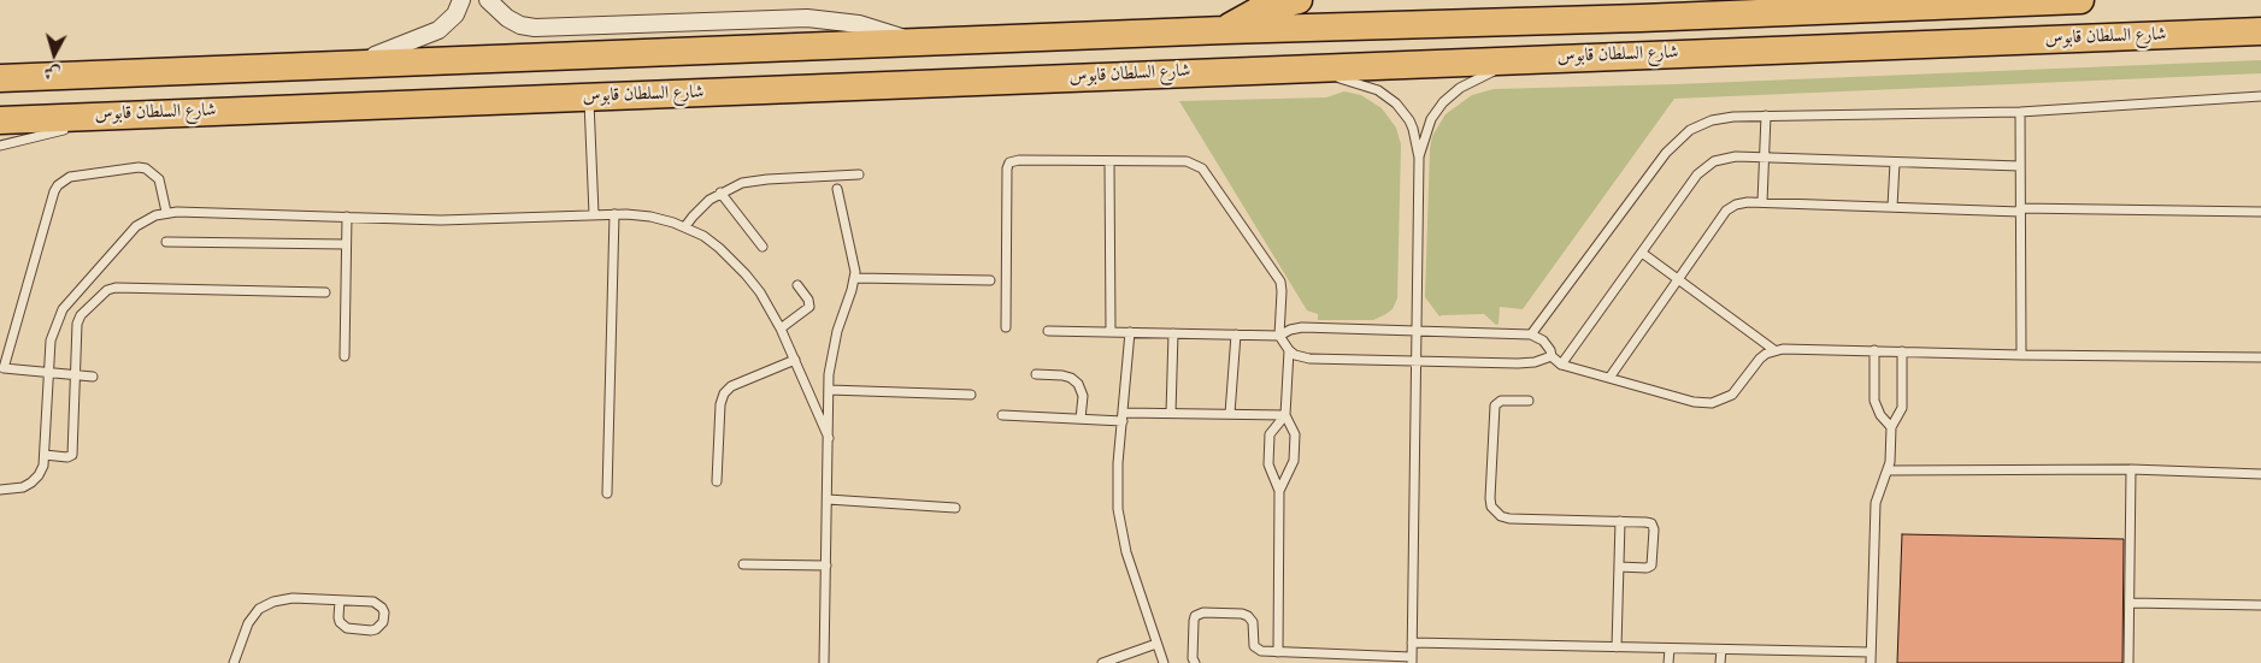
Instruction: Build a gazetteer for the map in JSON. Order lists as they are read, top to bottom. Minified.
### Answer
{"streets":{"highway":["شارع السلطان قابوس"]},"north":"bottom"}
